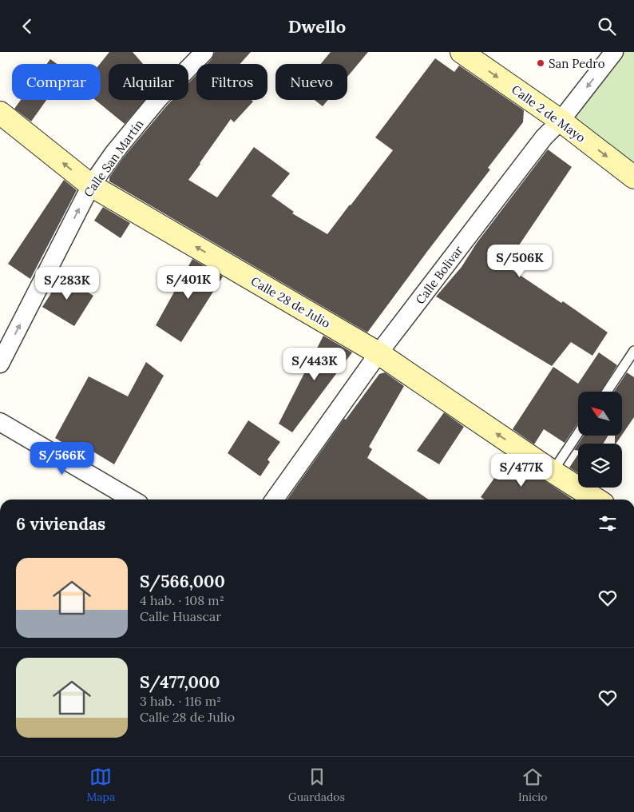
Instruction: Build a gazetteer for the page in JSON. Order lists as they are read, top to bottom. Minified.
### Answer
{"streets":{"street":["Calle 2 de Mayo","Calle San Martín","Calle Bolivar","Calle 28 de Julio"]},"crossings":[["Calle 2 de Mayo","Calle Bolivar"],["Calle San Martín","Calle 28 de Julio"],["Calle Bolivar","Calle 28 de Julio"]],"one_way":["Calle 2 de Mayo","Calle San Martín","Calle 28 de Julio"],"places":["San Pedro"],"north":"top left","page":{"header":"Dwello","chip":["Comprar","Alquilar","Filtros","Nuevo"],"price":["S/506K","S/401K","S/283K","S/443K","S/566K","S/477K"],"heading":"6 viviendas","list":[{"name":"S/566,000","note":"4 hab. · 108 m² · Calle Huascar"},{"name":"S/477,000","note":"3 hab. · 116 m² · Calle 28 de Julio"}],"tabs":["Mapa","Guardados","Inicio"]}}
